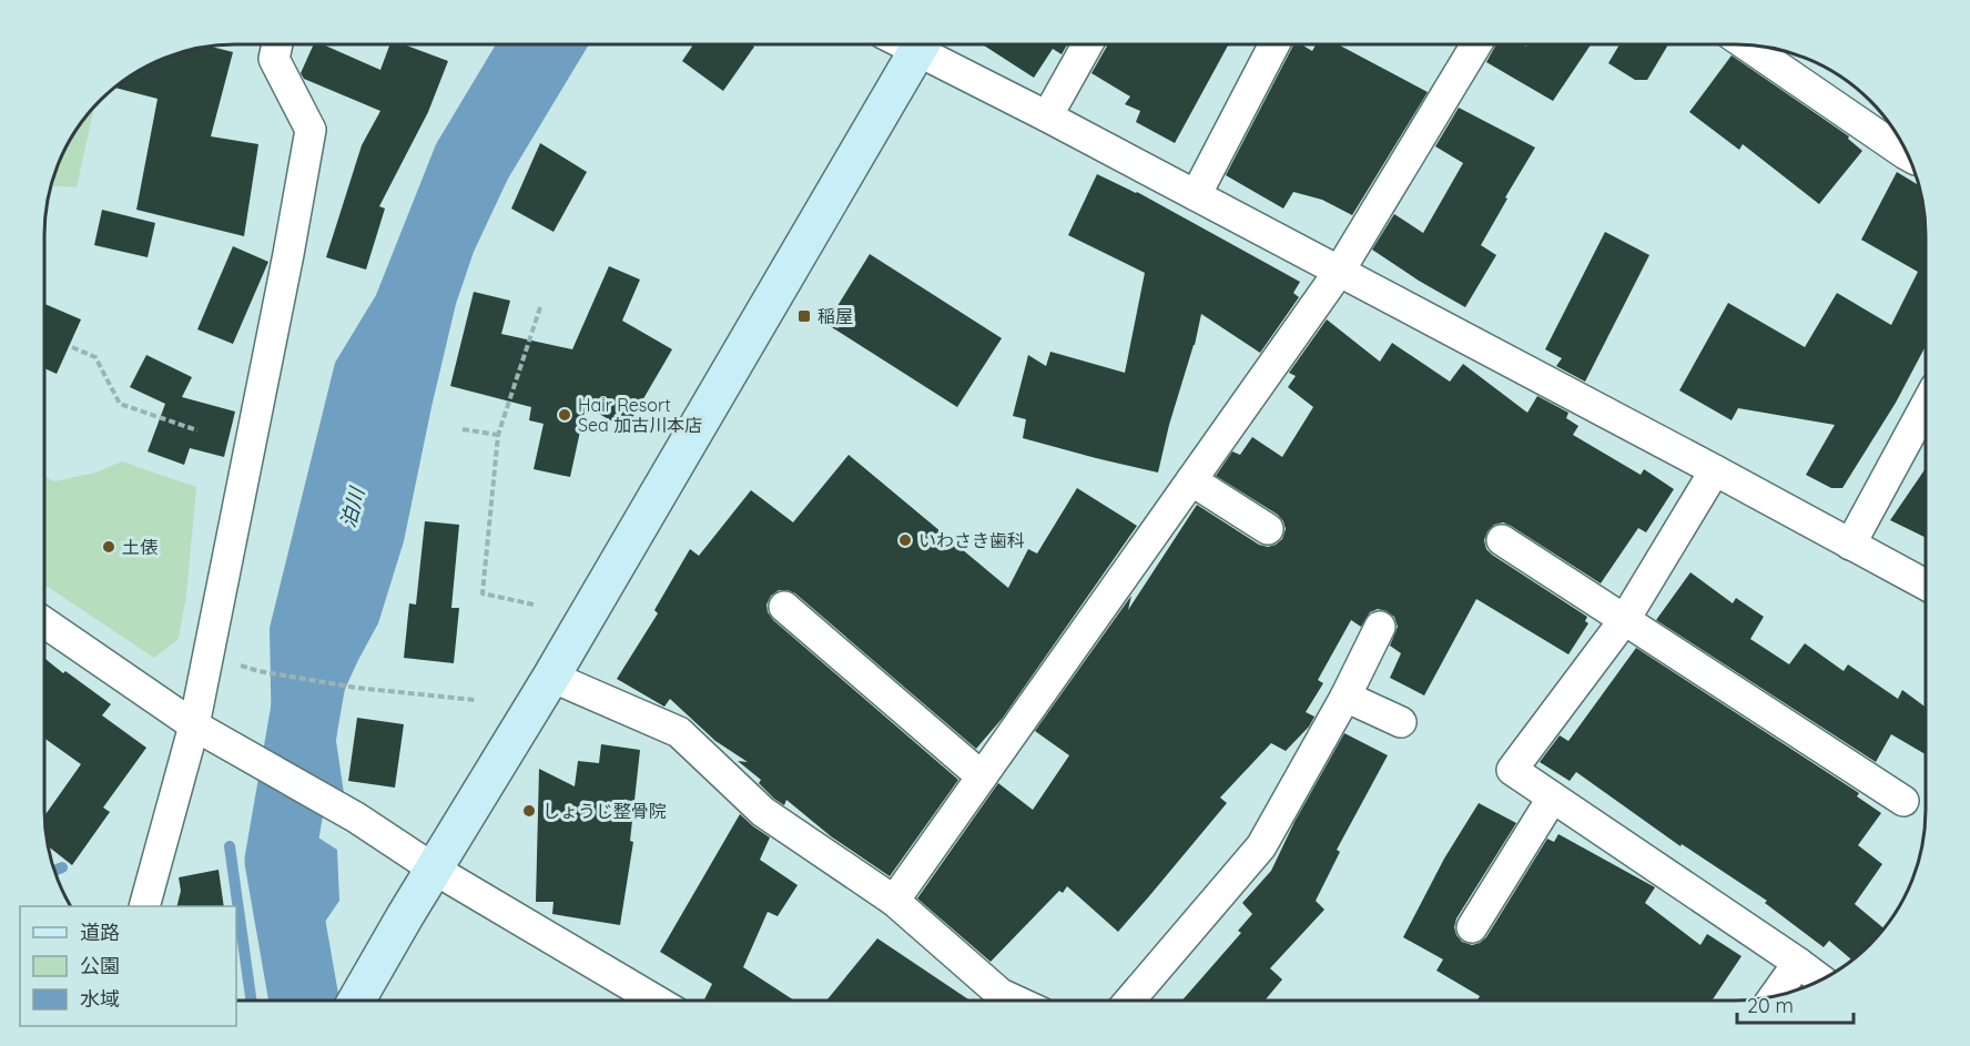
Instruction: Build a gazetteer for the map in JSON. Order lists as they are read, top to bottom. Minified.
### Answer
{"water":["泊川"],"places":{"transit":["稲屋"],"other":["Hair Resort Sea 加古川本店","いわさき歯科","土俵","しょうじ整骨院"]},"legend":["道路","公園","水域"],"scale_bar":"20 m"}
